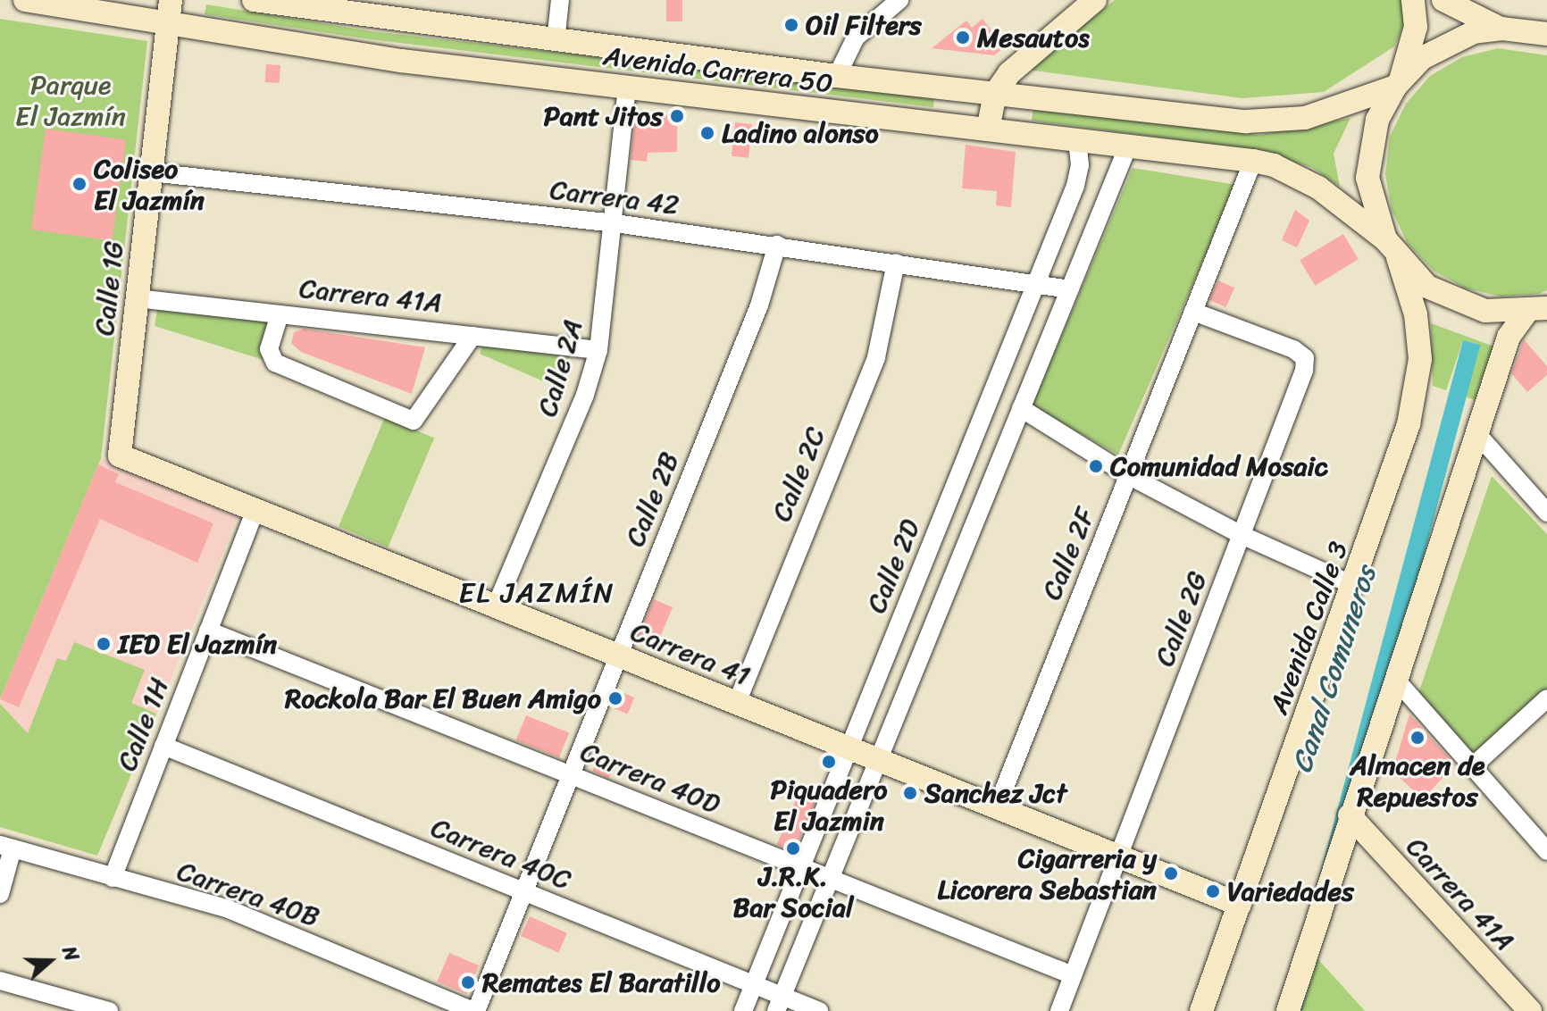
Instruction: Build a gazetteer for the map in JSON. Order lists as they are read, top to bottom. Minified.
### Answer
{"streets":{"main road":["Avenida Carrera 50","Calle 1G","Carrera 41A","Avenida Calle 3","Carrera 41"],"street":["Carrera 42","Calle 2A","Calle 2C","Calle 2B","Calle 2F","Calle 2D","Calle 2G","Calle 1H","Carrera 40D","Carrera 40C","Carrera 40B"]},"crossings":[["Avenida Carrera 50","Calle 1G"],["Avenida Carrera 50","Calle 2A"],["Avenida Carrera 50","Calle 2F"],["Avenida Carrera 50","Calle 2D"],["Avenida Carrera 50","Avenida Calle 3"],["Carrera 42","Calle 1G"],["Carrera 42","Calle 2A"],["Carrera 42","Calle 2C"],["Carrera 42","Calle 2B"],["Carrera 42","Calle 2D"],["Calle 1G","Carrera 41A"],["Calle 1G","Carrera 41"],["Carrera 41A","Calle 2A"],["Calle 2A","Carrera 41"],["Calle 2C","Carrera 41"],["Calle 2B","Carrera 41"],["Calle 2B","Carrera 40D"],["Calle 2B","Carrera 40C"],["Calle 2B","Carrera 40B"],["Calle 2F","Calle 2G"],["Calle 2F","Carrera 41"],["Calle 2D","Carrera 41"],["Calle 2D","Carrera 40D"],["Calle 2D","Carrera 40C"],["Calle 2G","Carrera 41"],["Calle 2G","Carrera 40D"],["Avenida Calle 3","Carrera 41"],["Carrera 41","Calle 1H"],["Calle 1H","Carrera 40D"],["Calle 1H","Carrera 40C"],["Calle 1H","Carrera 40B"]],"districts":["EL JAZMÍN"],"water":["Canal Comuneros"],"parks":["Parque El Jazmín"],"places":["Oil Filters","Mesautos","Pant Jitos","Ladino alonso","Coliseo El Jazmín","Comunidad Mosaic","IED El Jazmín","Rockola Bar El Buen Amigo","Almacen de Repuestos","Piquadero El Jazmin","Sanchez Jct","J.R.K. Bar Social","Cigarreria y Licorera Sebastian","Variedades","Remates El Baratillo"],"north":"right"}
